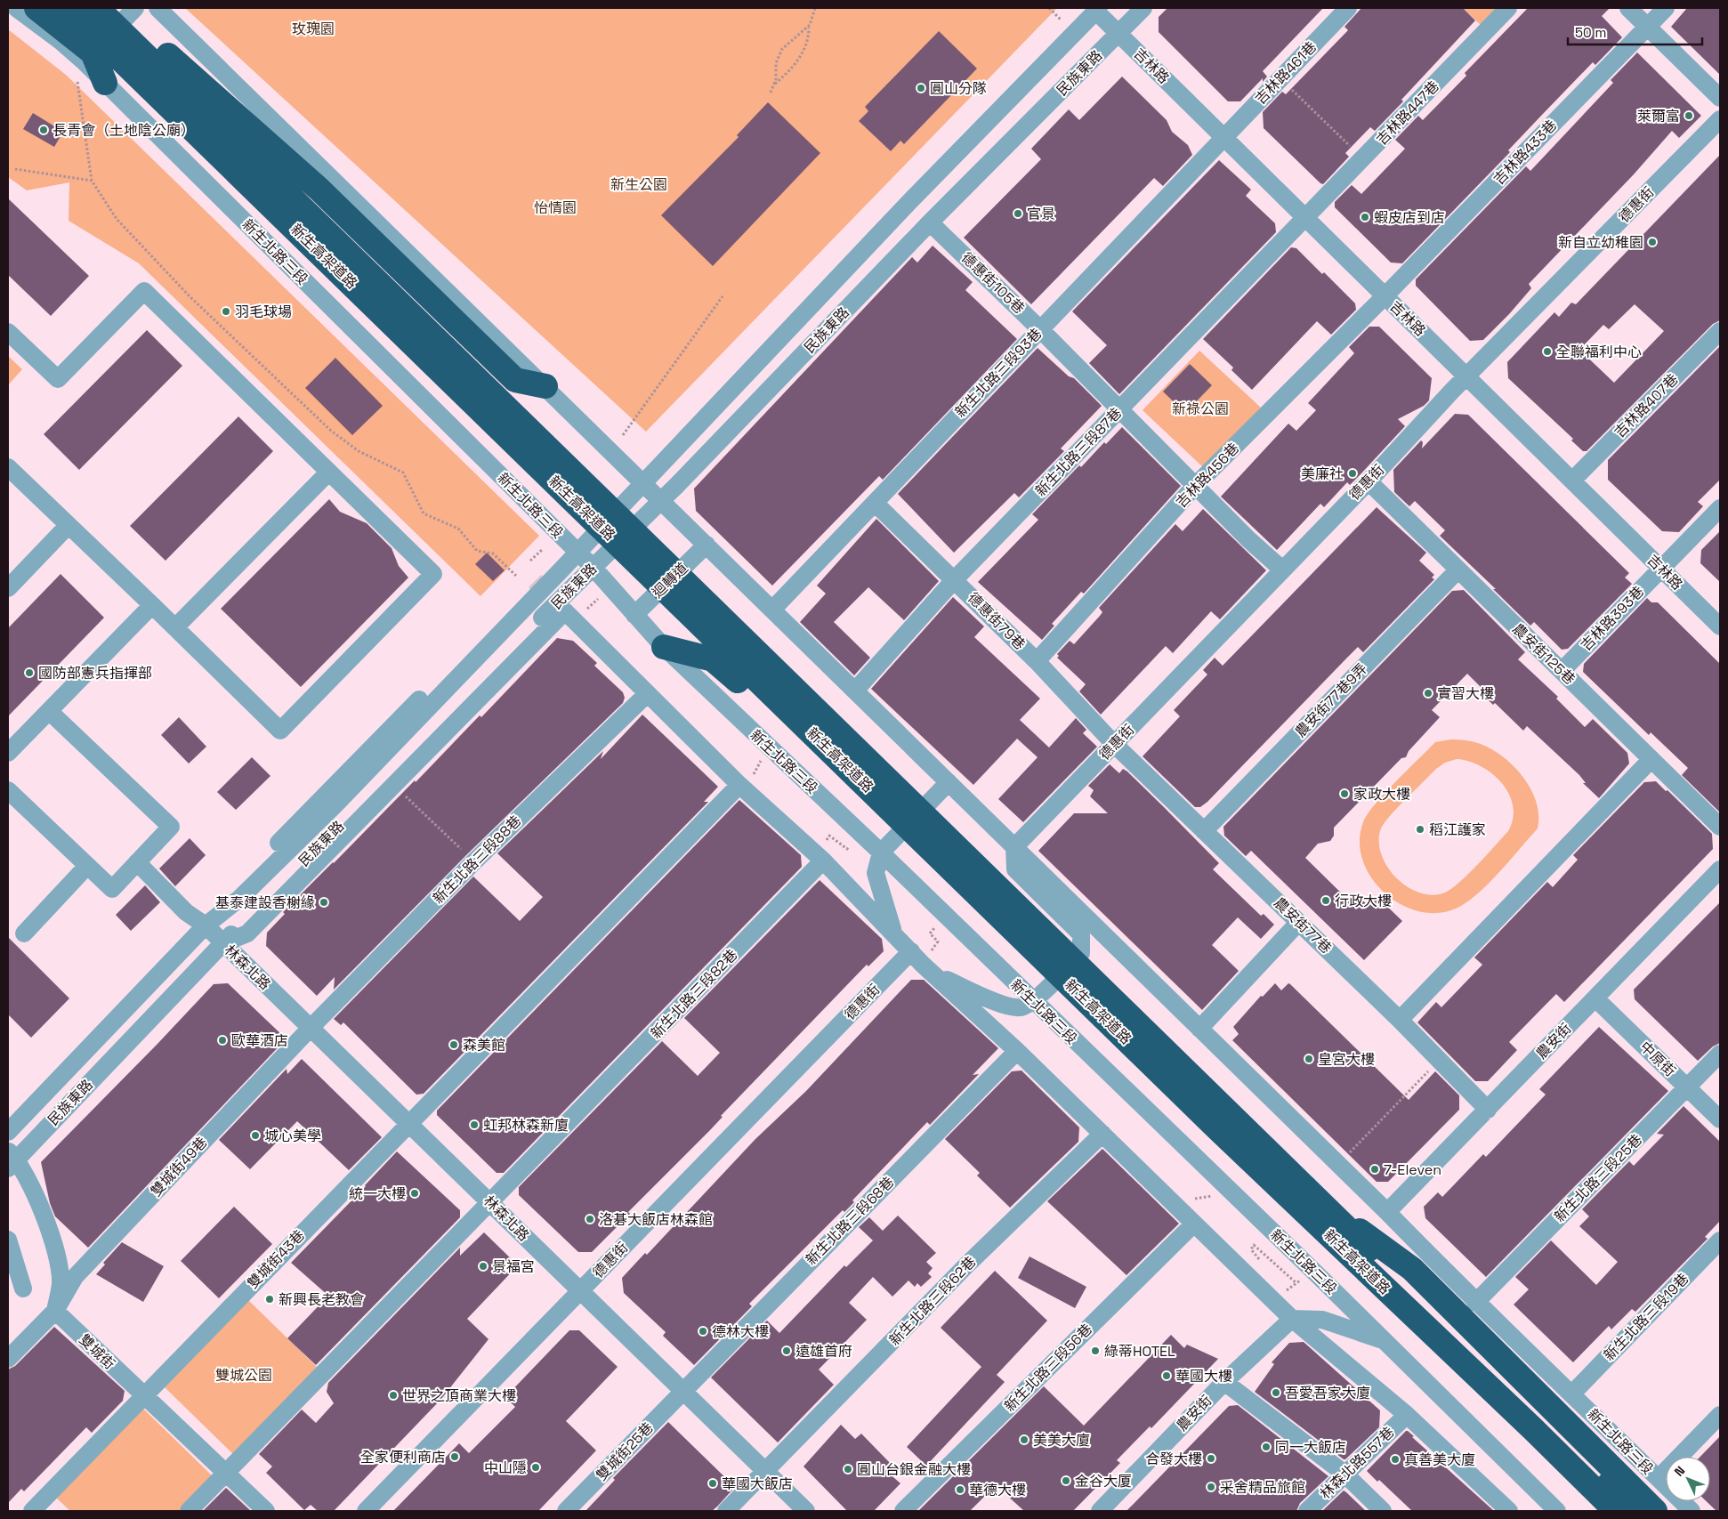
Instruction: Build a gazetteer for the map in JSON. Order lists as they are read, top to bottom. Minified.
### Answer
{"streets":{"highway":["新生高架道路"],"street":["吉林路","民族東路","吉林路461巷","吉林路447巷","吉林路433巷","德惠街","新生北路三段","德惠街105巷","新生北路三段93巷","吉林路407巷","新生北路三段87巷","吉林路456巷","迴轉道","吉林路393巷","德惠街79巷","農安街125巷","農安街77巷9弄","新生北路三段88巷","農安街77巷","林森北路","新生北路三段82巷","農安街","中原街","雙城街49巷","新生北路三段25巷","新生北路三段68巷","雙城街43巷","新生北路三段62巷","新生北路三段19巷","雙城街","新生北路三段56巷","雙城街25巷","林森北路557巷"]},"crossings":[["吉林路","民族東路"],["吉林路","吉林路461巷"],["吉林路","吉林路447巷"],["吉林路","吉林路433巷"],["吉林路","德惠街"],["吉林路","新生北路三段93巷"],["吉林路","吉林路407巷"],["吉林路","新生北路三段87巷"],["吉林路","吉林路456巷"],["吉林路","吉林路393巷"],["民族東路","新生北路三段"],["民族東路","德惠街105巷"],["民族東路","林森北路"],["吉林路461巷","新生北路三段93巷"],["吉林路447巷","新生北路三段87巷"],["吉林路433巷","吉林路456巷"],["德惠街","新生北路三段"],["德惠街","德惠街105巷"],["德惠街","德惠街79巷"],["德惠街","農安街125巷"],["德惠街","農安街77巷"],["德惠街","林森北路"],["新生北路三段","新生北路三段93巷"],["新生北路三段","新生北路三段87巷"],["新生北路三段","迴轉道"],["新生北路三段","農安街"],["新生北路三段","新生北路三段25巷"],["新生北路三段","新生北路三段19巷"],["德惠街105巷","新生北路三段93巷"],["德惠街105巷","新生北路三段87巷"],["德惠街105巷","吉林路456巷"],["新生北路三段93巷","德惠街79巷"],["新生北路三段87巷","德惠街79巷"],["吉林路456巷","德惠街79巷"],["吉林路393巷","農安街125巷"],["德惠街79巷","農安街77巷"],["農安街125巷","農安街77巷9弄"],["農安街77巷9弄","農安街77巷"],["新生北路三段88巷","林森北路"],["新生北路三段88巷","雙城街49巷"],["農安街77巷","農安街"],["林森北路","新生北路三段82巷"],["林森北路","雙城街49巷"],["林森北路","新生北路三段68巷"],["林森北路","雙城街43巷"],["林森北路","新生北路三段62巷"],["林森北路","雙城街25巷"],["新生北路三段82巷","雙城街"],["農安街","中原街"],["中原街","新生北路三段25巷"],["雙城街49巷","雙城街"],["新生北路三段68巷","雙城街25巷"],["雙城街43巷","雙城街"]],"parks":["玫瑰園","新生公園","怡情園","新祿公園","雙城公園"],"places":["圓山分隊","萊爾富","長青會（土地陰公廟）","官景","蝦皮店到店","新自立幼稚園","羽毛球場","全聯福利中心","美廉社","國防部憲兵指揮部","實習大樓","家政大樓","稻江護家","行政大樓","基泰建設香榭緣","歐華酒店","森美館","皇宮大樓","虹邦林森新廈","城心美學","7-Eleven","統一大樓","洛碁大飯店林森館","景福宮","新興長老教會","德林大樓","遠雄首府","綠蒂HOTEL","華國大樓","吾愛吾家大廈","世界之頂商業大樓","美美大廈","同一大飯店","全家便利商店","合發大樓","真善美大廈","中山隱","圓山台銀金融大樓","金谷大厦","華國大飯店","采舍精品旅館","華德大樓"],"scale_bar":"50 m","north":"top left"}
